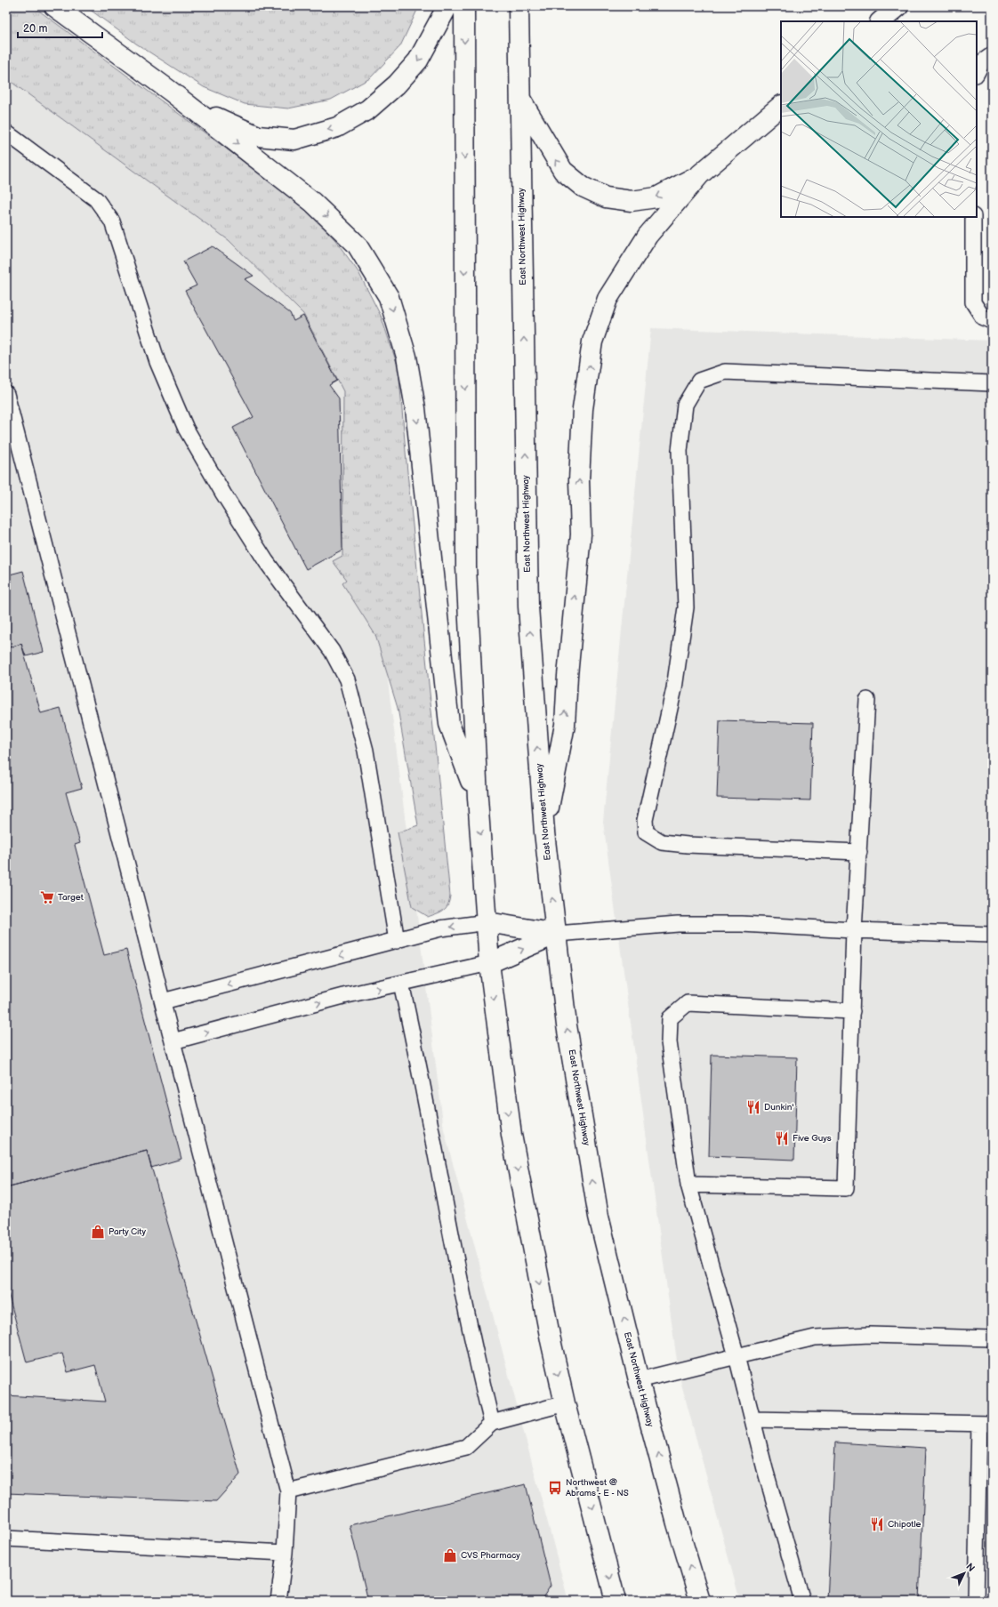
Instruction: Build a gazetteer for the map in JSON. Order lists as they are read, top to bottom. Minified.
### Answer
{"streets":{"main road":["East Northwest Highway"]},"places":{"supermarket":["Target"],"restaurant":["Dunkin'","Five Guys","Chipotle"],"shop":["Party City","CVS Pharmacy"],"bus stop":["Northwest @ Abrams - E - NS"]},"scale_bar":"20 m","north":"top right"}
